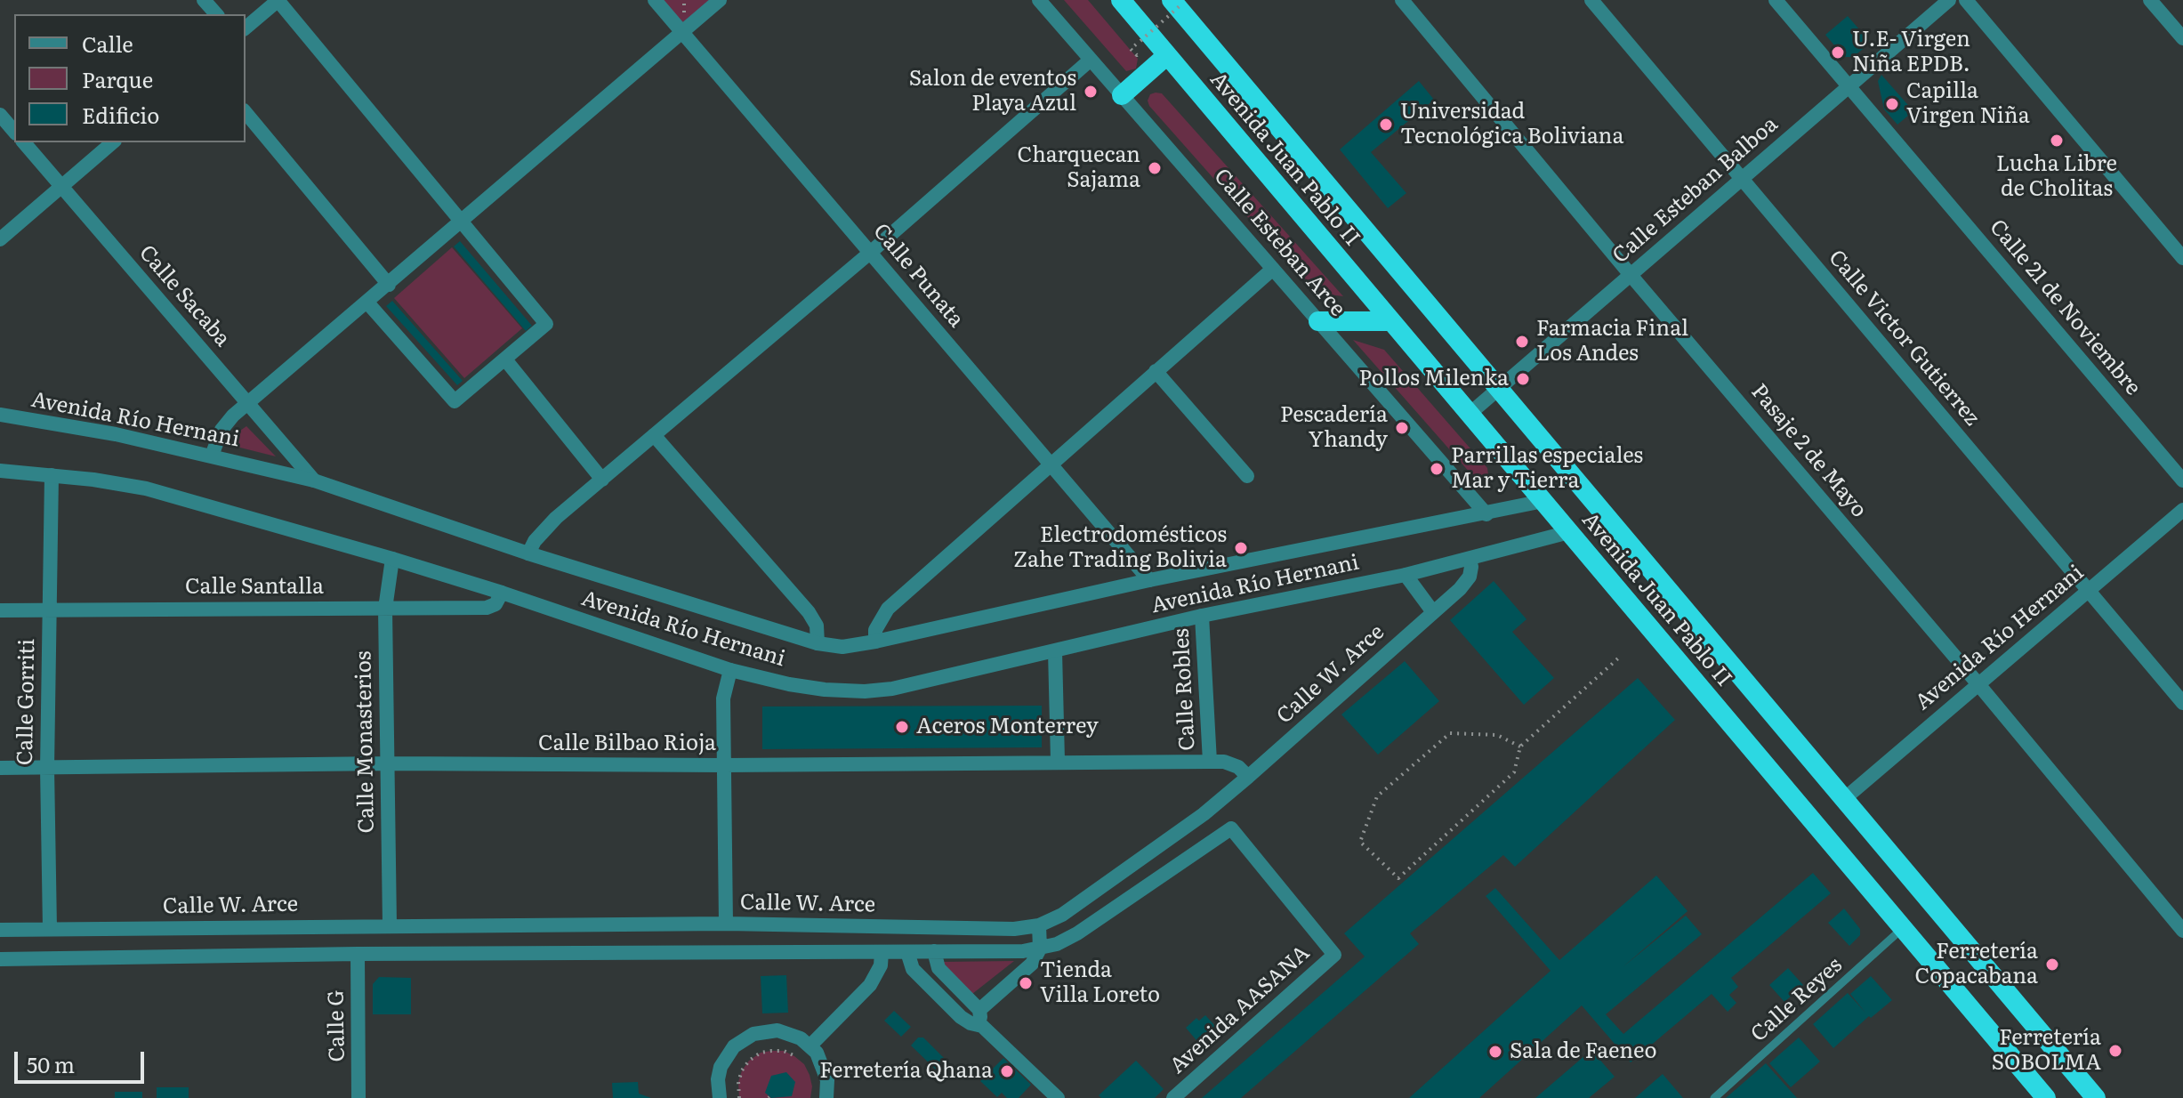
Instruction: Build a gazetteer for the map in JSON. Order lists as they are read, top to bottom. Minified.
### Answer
{"streets":{"highway":["Avenida Juan Pablo II"],"street":["Calle Esteban Balboa","Calle Esteban Arce","Calle Punata","Calle Sacaba","Calle 21 de Noviembre","Calle Victor Gutierrez","Avenida Río Hernani","Pasaje 2 de Mayo","Calle Santalla","Calle W. Arce","Calle Robles","Calle Gorriti","Calle Monasterios","Calle Bilbao Rioja","Avenida AASANA","Calle G"],"lane":["Calle Reyes"]},"crossings":[["Avenida Juan Pablo II","Calle Esteban Balboa"],["Avenida Juan Pablo II","Avenida Río Hernani"],["Avenida Juan Pablo II","Calle Reyes"],["Calle Esteban Balboa","Calle 21 de Noviembre"],["Calle Esteban Balboa","Calle Victor Gutierrez"],["Calle Esteban Balboa","Pasaje 2 de Mayo"],["Calle Esteban Arce","Avenida Río Hernani"],["Calle Punata","Avenida Río Hernani"],["Calle Sacaba","Avenida Río Hernani"],["Calle Victor Gutierrez","Avenida Río Hernani"],["Avenida Río Hernani","Pasaje 2 de Mayo"],["Avenida Río Hernani","Calle Santalla"],["Avenida Río Hernani","Calle W. Arce"],["Avenida Río Hernani","Calle Robles"],["Avenida Río Hernani","Calle Gorriti"],["Avenida Río Hernani","Calle Monasterios"],["Calle Santalla","Calle Gorriti"],["Calle Santalla","Calle Monasterios"],["Calle W. Arce","Calle Gorriti"],["Calle W. Arce","Calle Monasterios"],["Calle W. Arce","Calle Bilbao Rioja"],["Calle Robles","Calle Bilbao Rioja"],["Calle Gorriti","Calle Bilbao Rioja"],["Calle Monasterios","Calle Bilbao Rioja"]],"places":["U.E- Virgen Niña EPDB.","Salon de eventos Playa Azul","Capilla Virgen Niña","Universidad Tecnológica Boliviana","Lucha Libre de Cholitas","Charquecan Sajama","Farmacia Final Los Andes","Pollos Milenka","Pescadería Yhandy","Parrillas especiales Mar y Tierra","Electrodomésticos Zahe Trading Bolivia","Aceros Monterrey","Ferretería Copacabana","Tienda Villa Loreto","Ferretería SOBOLMA","Sala de Faeneo","Ferretería Qhana"],"legend":["Calle","Parque","Edificio"],"scale_bar":"50 m"}
